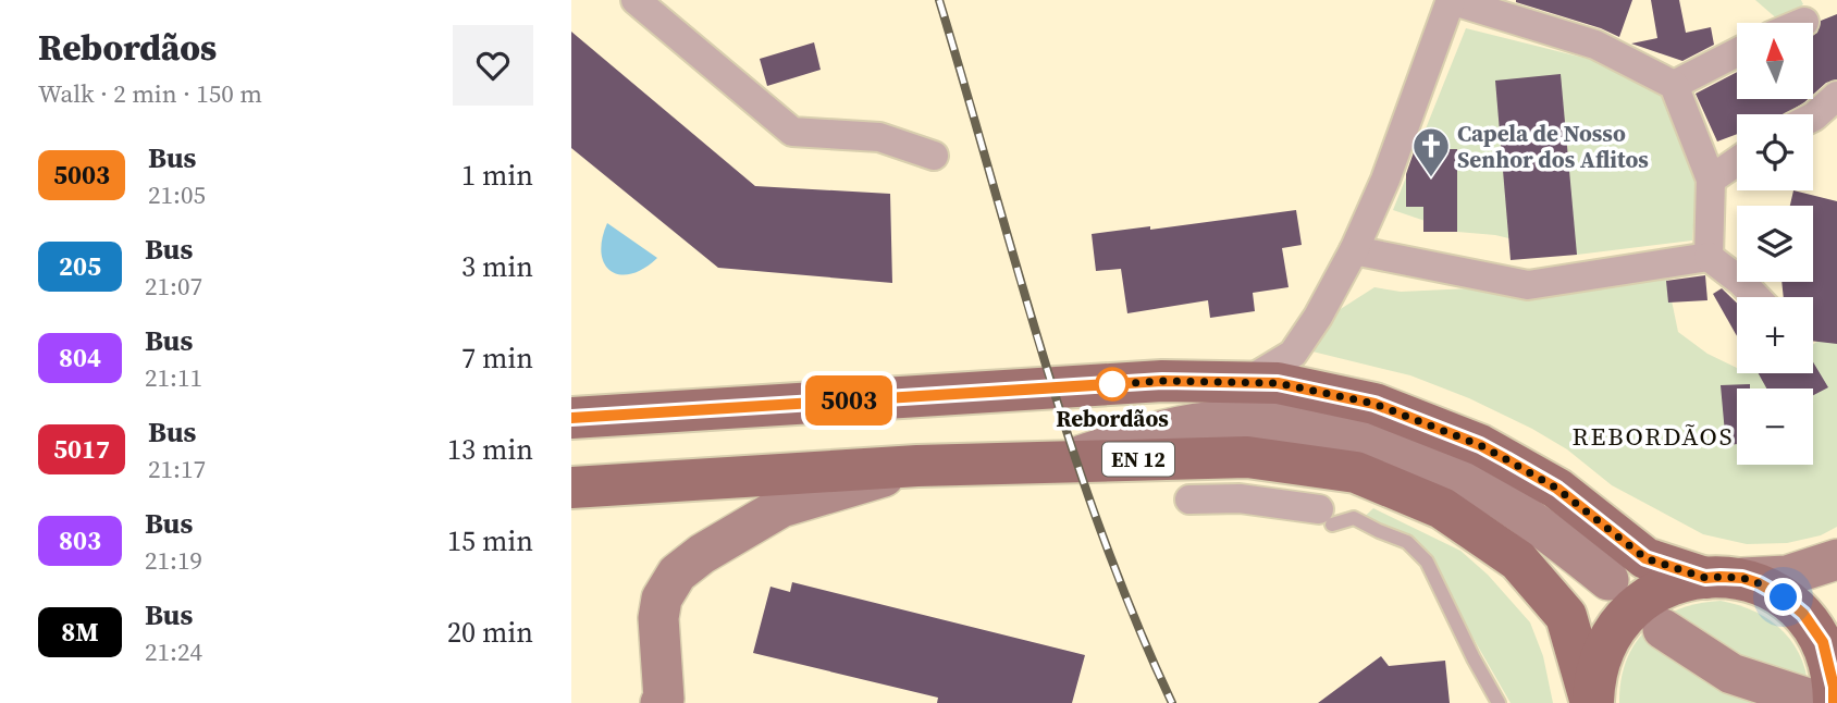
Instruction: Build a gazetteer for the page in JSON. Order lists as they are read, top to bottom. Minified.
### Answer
{"streets":{"main road":["EN 12"]},"districts":["REBORDÃOS"],"places":{"church":["Capela de Nosso Senhor dos Aflitos"],"other":["Rebordãos"]},"lines":["bus line 5003"],"north":"top","page":{"heading":["Rebordãos","Walk · 2 min · 150 m"],"on_map":"5003","map_buttons":["+","−"],"list":[{"mark":"5003","name":"Bus","note":"21:05","value":"1 min"},{"mark":"205","name":"Bus","note":"21:07","value":"3 min"},{"mark":"804","name":"Bus","note":"21:11","value":"7 min"},{"mark":"5017","name":"Bus","note":"21:17","value":"13 min"},{"mark":"803","name":"Bus","note":"21:19","value":"15 min"},{"mark":"8M","name":"Bus","note":"21:24","value":"20 min"}]}}
